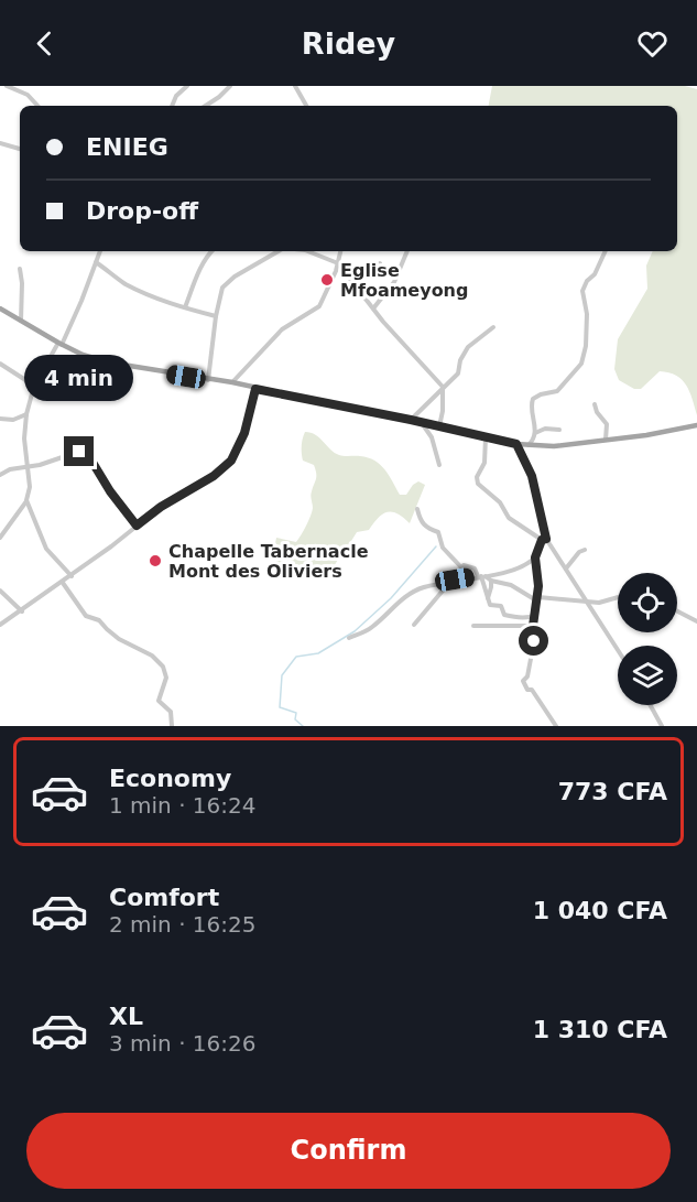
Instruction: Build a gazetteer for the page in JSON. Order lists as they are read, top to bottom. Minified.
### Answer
{"places":["Eglise Mfoameyong","Chapelle Tabernacle Mont des Oliviers"],"page":{"header":"Ridey","banner":["ENIEG","Drop-off"],"bubble":"4 min","list":[{"name":"Economy","note":"1 min · 16:24","value":"773 CFA"},{"name":"Comfort","note":"2 min · 16:25","value":"1 040 CFA"},{"name":"XL","note":"3 min · 16:26","value":"1 310 CFA"}],"buttons":"Confirm"}}
